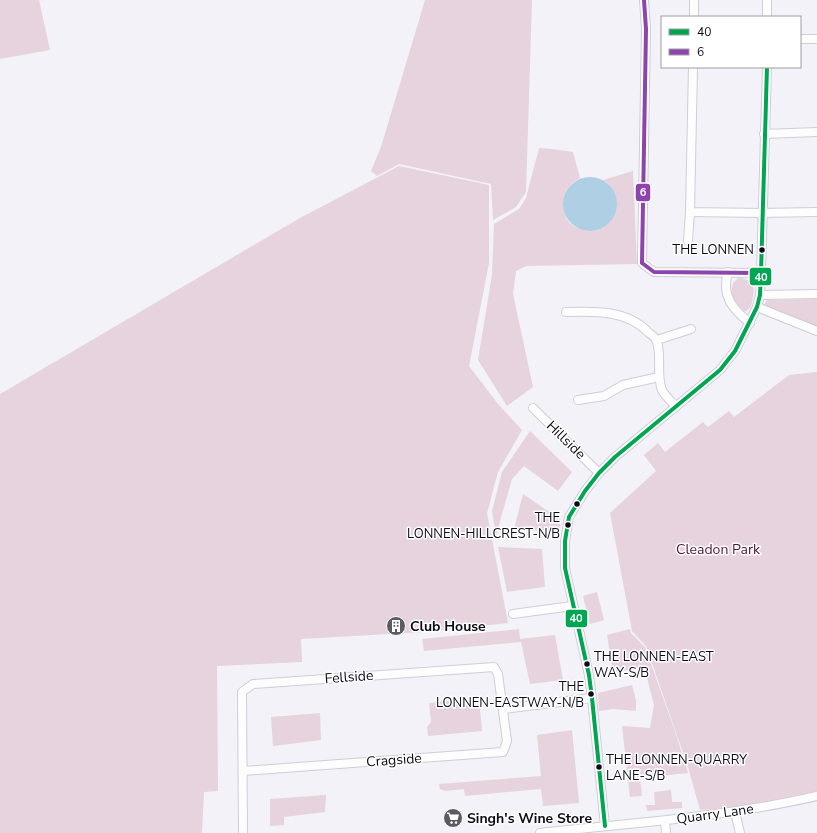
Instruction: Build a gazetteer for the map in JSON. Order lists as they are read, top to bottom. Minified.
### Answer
{"streets":{"street":["Hillside","Fellside","Cragside","Quarry Lane"]},"crossings":[["Fellside","Cragside"]],"parks":["Cleadon Park"],"places":{"other":["THE LONNEN","THE LONNEN-HILLCREST-N/B","THE LONNEN-EAST WAY-S/B","THE LONNEN-EASTWAY-N/B","THE LONNEN-QUARRY LANE-S/B"],"building":["Club House"],"supermarket":["Singh's Wine Store"]},"lines":["transit line 6","transit line 40"],"legend":["40","6"]}
